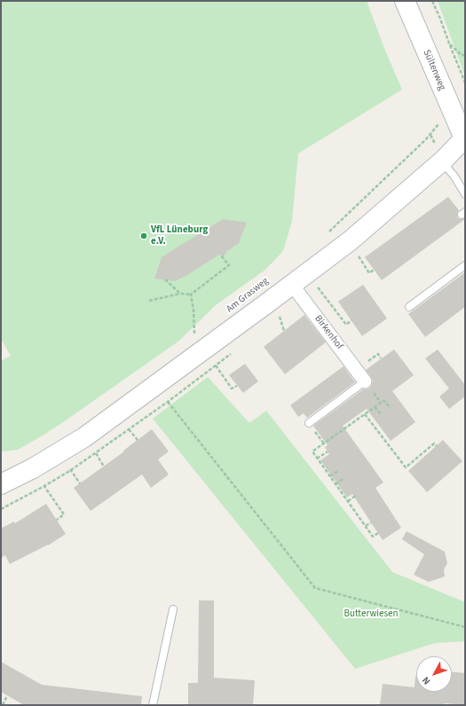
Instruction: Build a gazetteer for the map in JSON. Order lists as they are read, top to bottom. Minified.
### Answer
{"streets":{"main road":["Sültenweg","Am Grasweg"],"street":["Birkenhof"]},"crossings":[["Sültenweg","Am Grasweg"],["Am Grasweg","Birkenhof"]],"parks":["Butterwiesen"],"places":["VfL Lüneburg e.V."],"north":"bottom left"}
